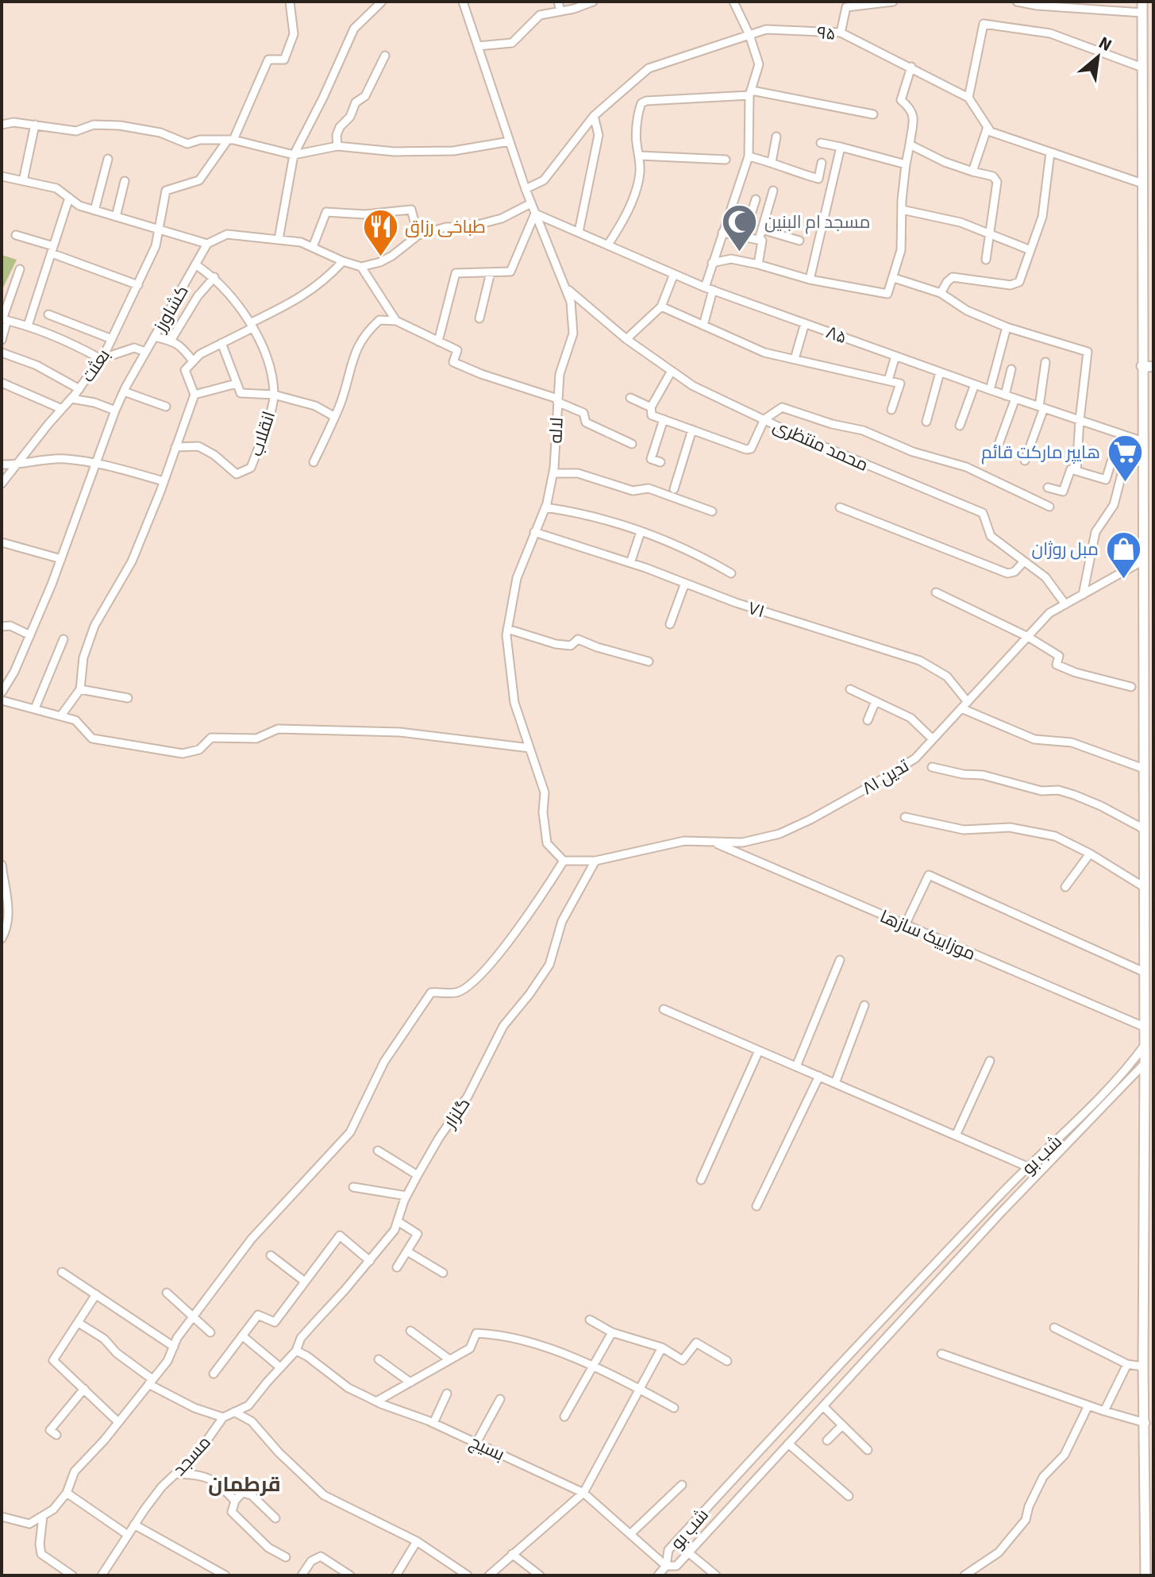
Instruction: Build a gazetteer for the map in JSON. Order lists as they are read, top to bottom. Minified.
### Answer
{"streets":{"street":["۹۵","کشاورز","۸۵","بعثت","لاله","انقلاب","محمد منتظری","۷۱","تدین ۸۱","موزاییک سازها","گلزار","شب بو","بسیج","مسجد"]},"crossings":[["۹۵","لاله"],["کشاورز","انقلاب"],["۸۵","لاله"],["لاله","محمد منتظری"],["لاله","۷۱"],["لاله","تدین ۸۱"],["محمد منتظری","تدین ۸۱"],["۷۱","تدین ۸۱"],["تدین ۸۱","موزاییک سازها"],["تدین ۸۱","گلزار"],["گلزار","بسیج"],["گلزار","مسجد"],["شب بو","بسیج"],["بسیج","مسجد"]],"districts":["قرطمان"],"places":{"mosque":["مسجد ام البنین"],"restaurant":["طباخی رزاق"],"supermarket":["هایپر مارکت قائم"],"shop":["مبل روژان"]},"north":"top right"}
